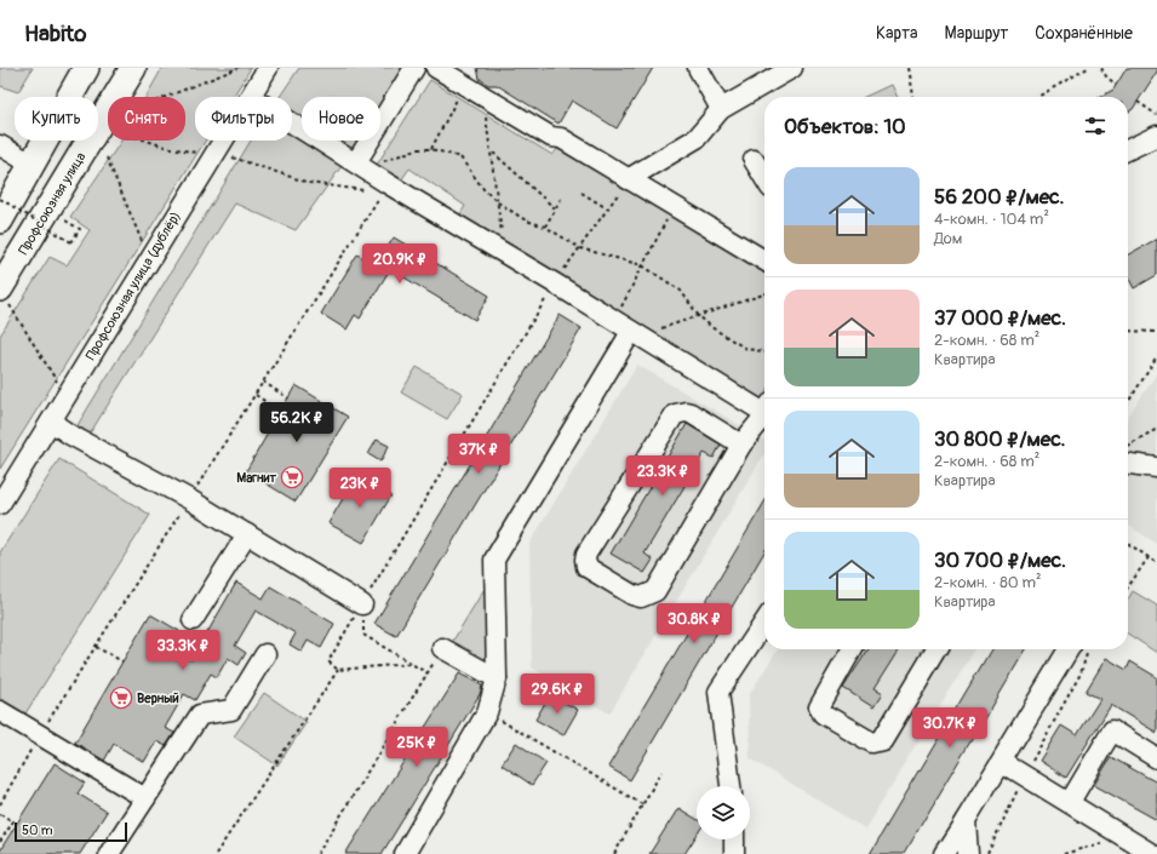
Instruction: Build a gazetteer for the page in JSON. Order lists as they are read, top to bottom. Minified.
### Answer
{"streets":{"main road":["Профсоюзная улица"],"street":["Профсоюзная улица (дублёр)"]},"places":{"supermarket":["Магнит","Верный"]},"scale_bar":"50 m","page":{"header":"Habito","nav":["Карта","Маршрут","Сохранённые"],"chip":["Купить","Снять","Фильтры","Новое"],"heading":"Объектов: 10","list":[{"name":"56 200 ₽/мес.","note":"4-комн. · 104 m² · Дом"},{"name":"37 000 ₽/мес.","note":"2-комн. · 68 m² · Квартира"},{"name":"30 800 ₽/мес.","note":"2-комн. · 68 m² · Квартира"},{"name":"30 700 ₽/мес.","note":"2-комн. · 80 m² · Квартира"}],"price":["20.9K ₽","56.2K ₽","37K ₽","23.3K ₽","23K ₽","30.8K ₽","33.3K ₽","29.6K ₽","30.7K ₽","25K ₽"],"scale":"50 m"}}
